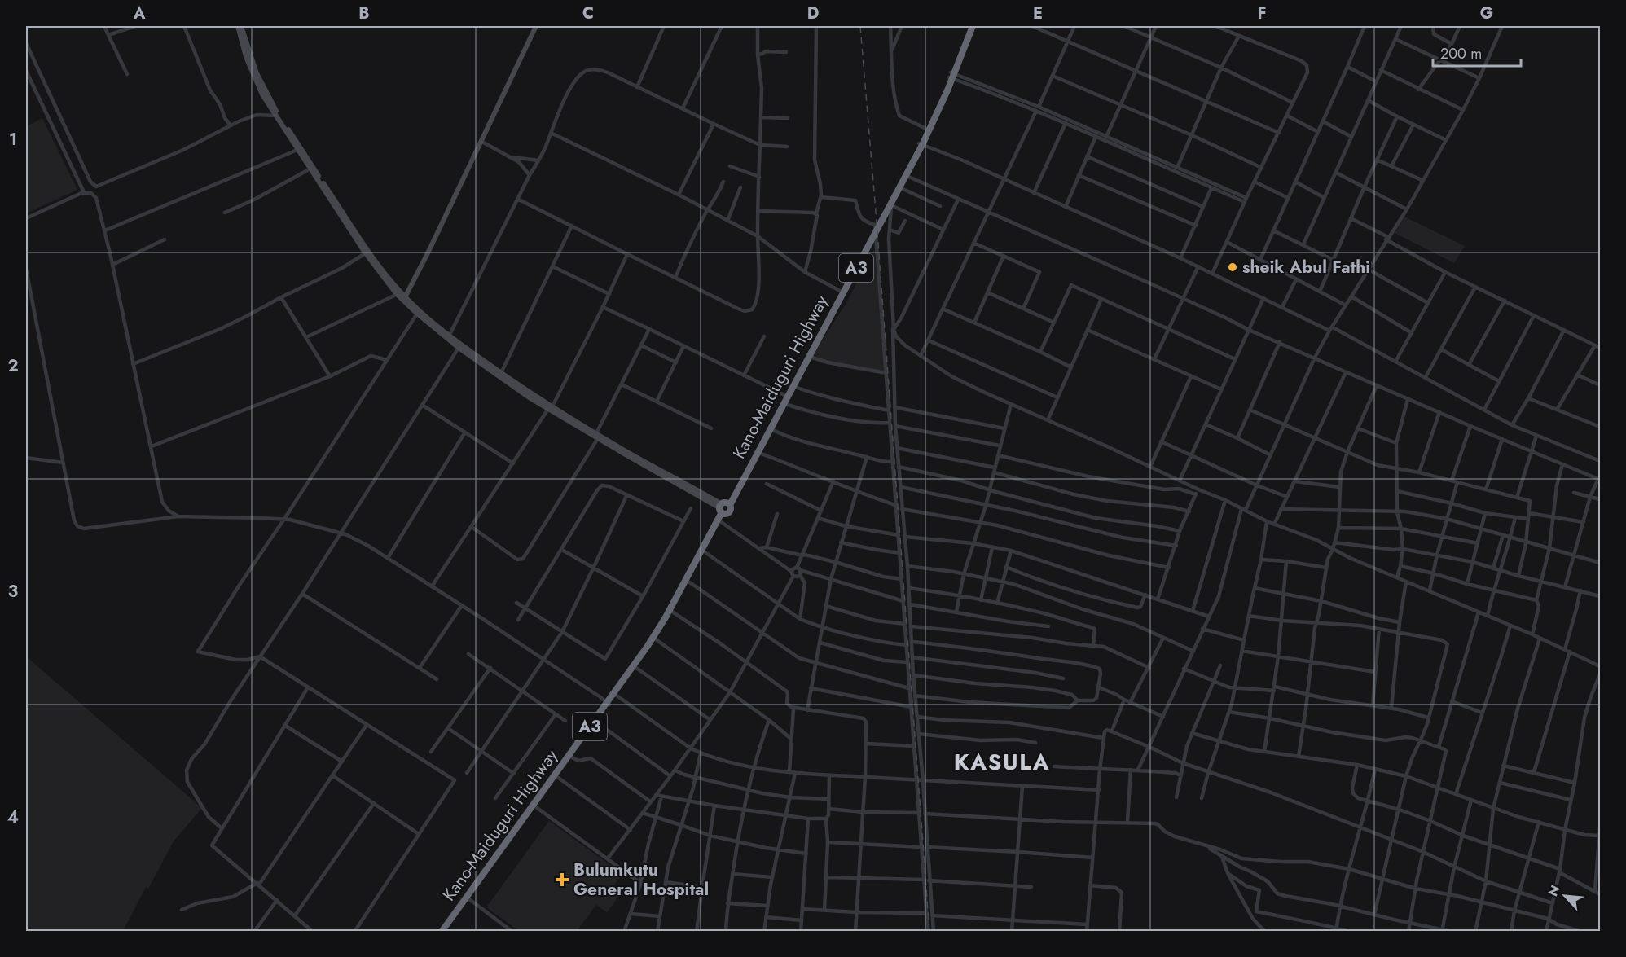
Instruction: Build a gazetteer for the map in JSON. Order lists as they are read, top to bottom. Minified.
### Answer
{"streets":{"highway":["A3","Kano-Maiduguri Highway"]},"districts":["KASULA"],"places":{"other":["sheik Abul Fathi"],"health":["Bulumkutu General Hospital"]},"scale_bar":"200 m","north":"top left","grid":{"columns":["A","B","C","D","E","F","G"],"rows":["1","2","3","4"]}}
